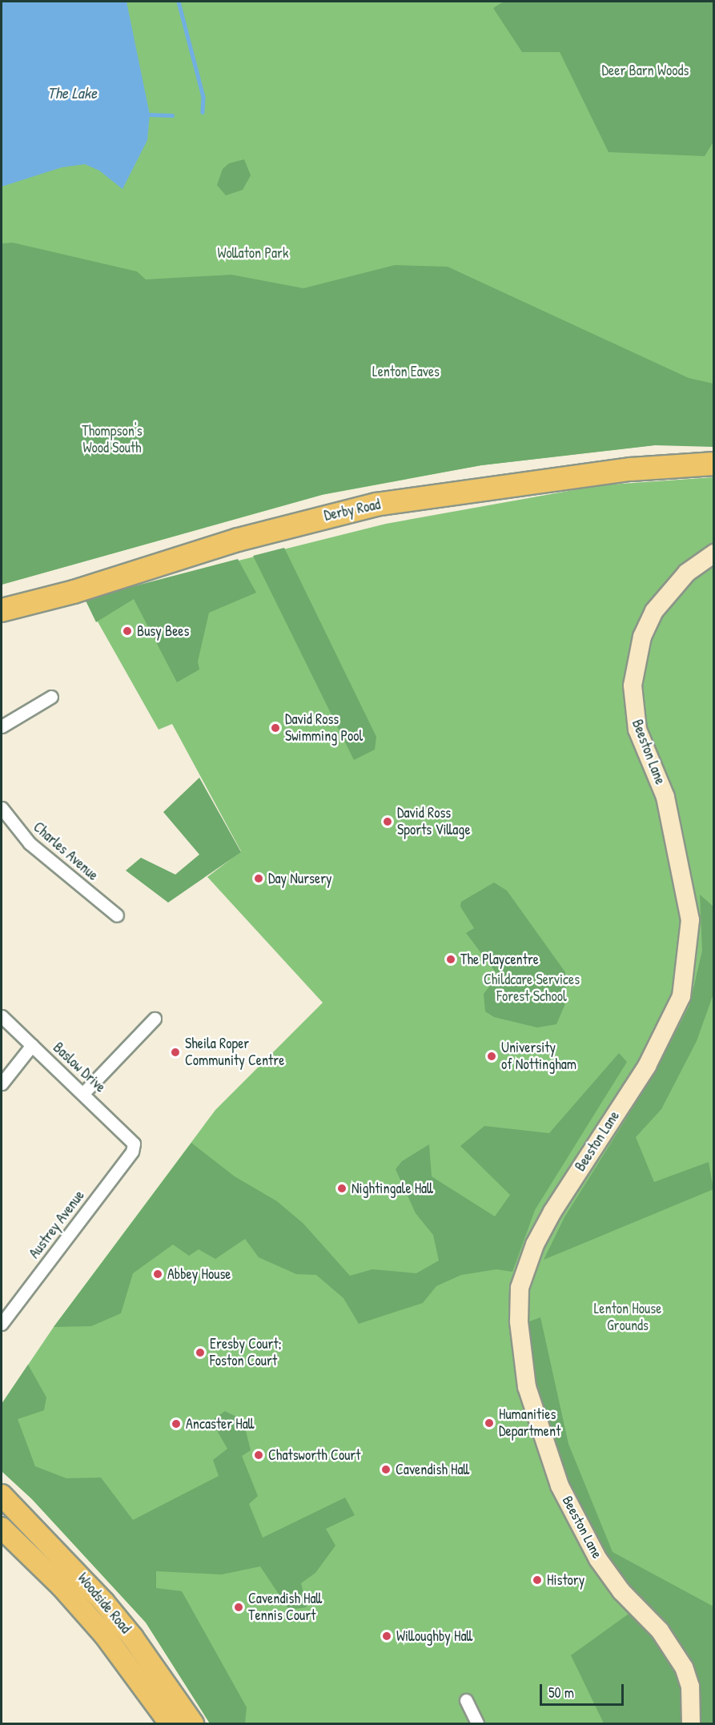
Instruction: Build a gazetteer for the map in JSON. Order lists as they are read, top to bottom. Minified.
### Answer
{"streets":{"highway":["Derby Road"],"main road":["Woodside Road"],"street":["Beeston Lane","Charles Avenue","Baslow Drive","Austrey Avenue"]},"crossings":[["Baslow Drive","Austrey Avenue"]],"water":["The Lake"],"parks":["Deer Barn Woods","Wollaton Park","Lenton Eaves","Thompson's Wood South","Childcare Services Forest School","Lenton House Grounds"],"places":["Busy Bees","David Ross Swimming Pool","David Ross Sports Village","Day Nursery","The Playcentre","Sheila Roper Community Centre","University of Nottingham","Nightingale Hall","Abbey House","Eresby Court; Foston Court","Humanities Department","Ancaster Hall","Chatsworth Court","Cavendish Hall","History","Cavendish Hall Tennis Court","Willoughby Hall"],"scale_bar":"50 m"}
